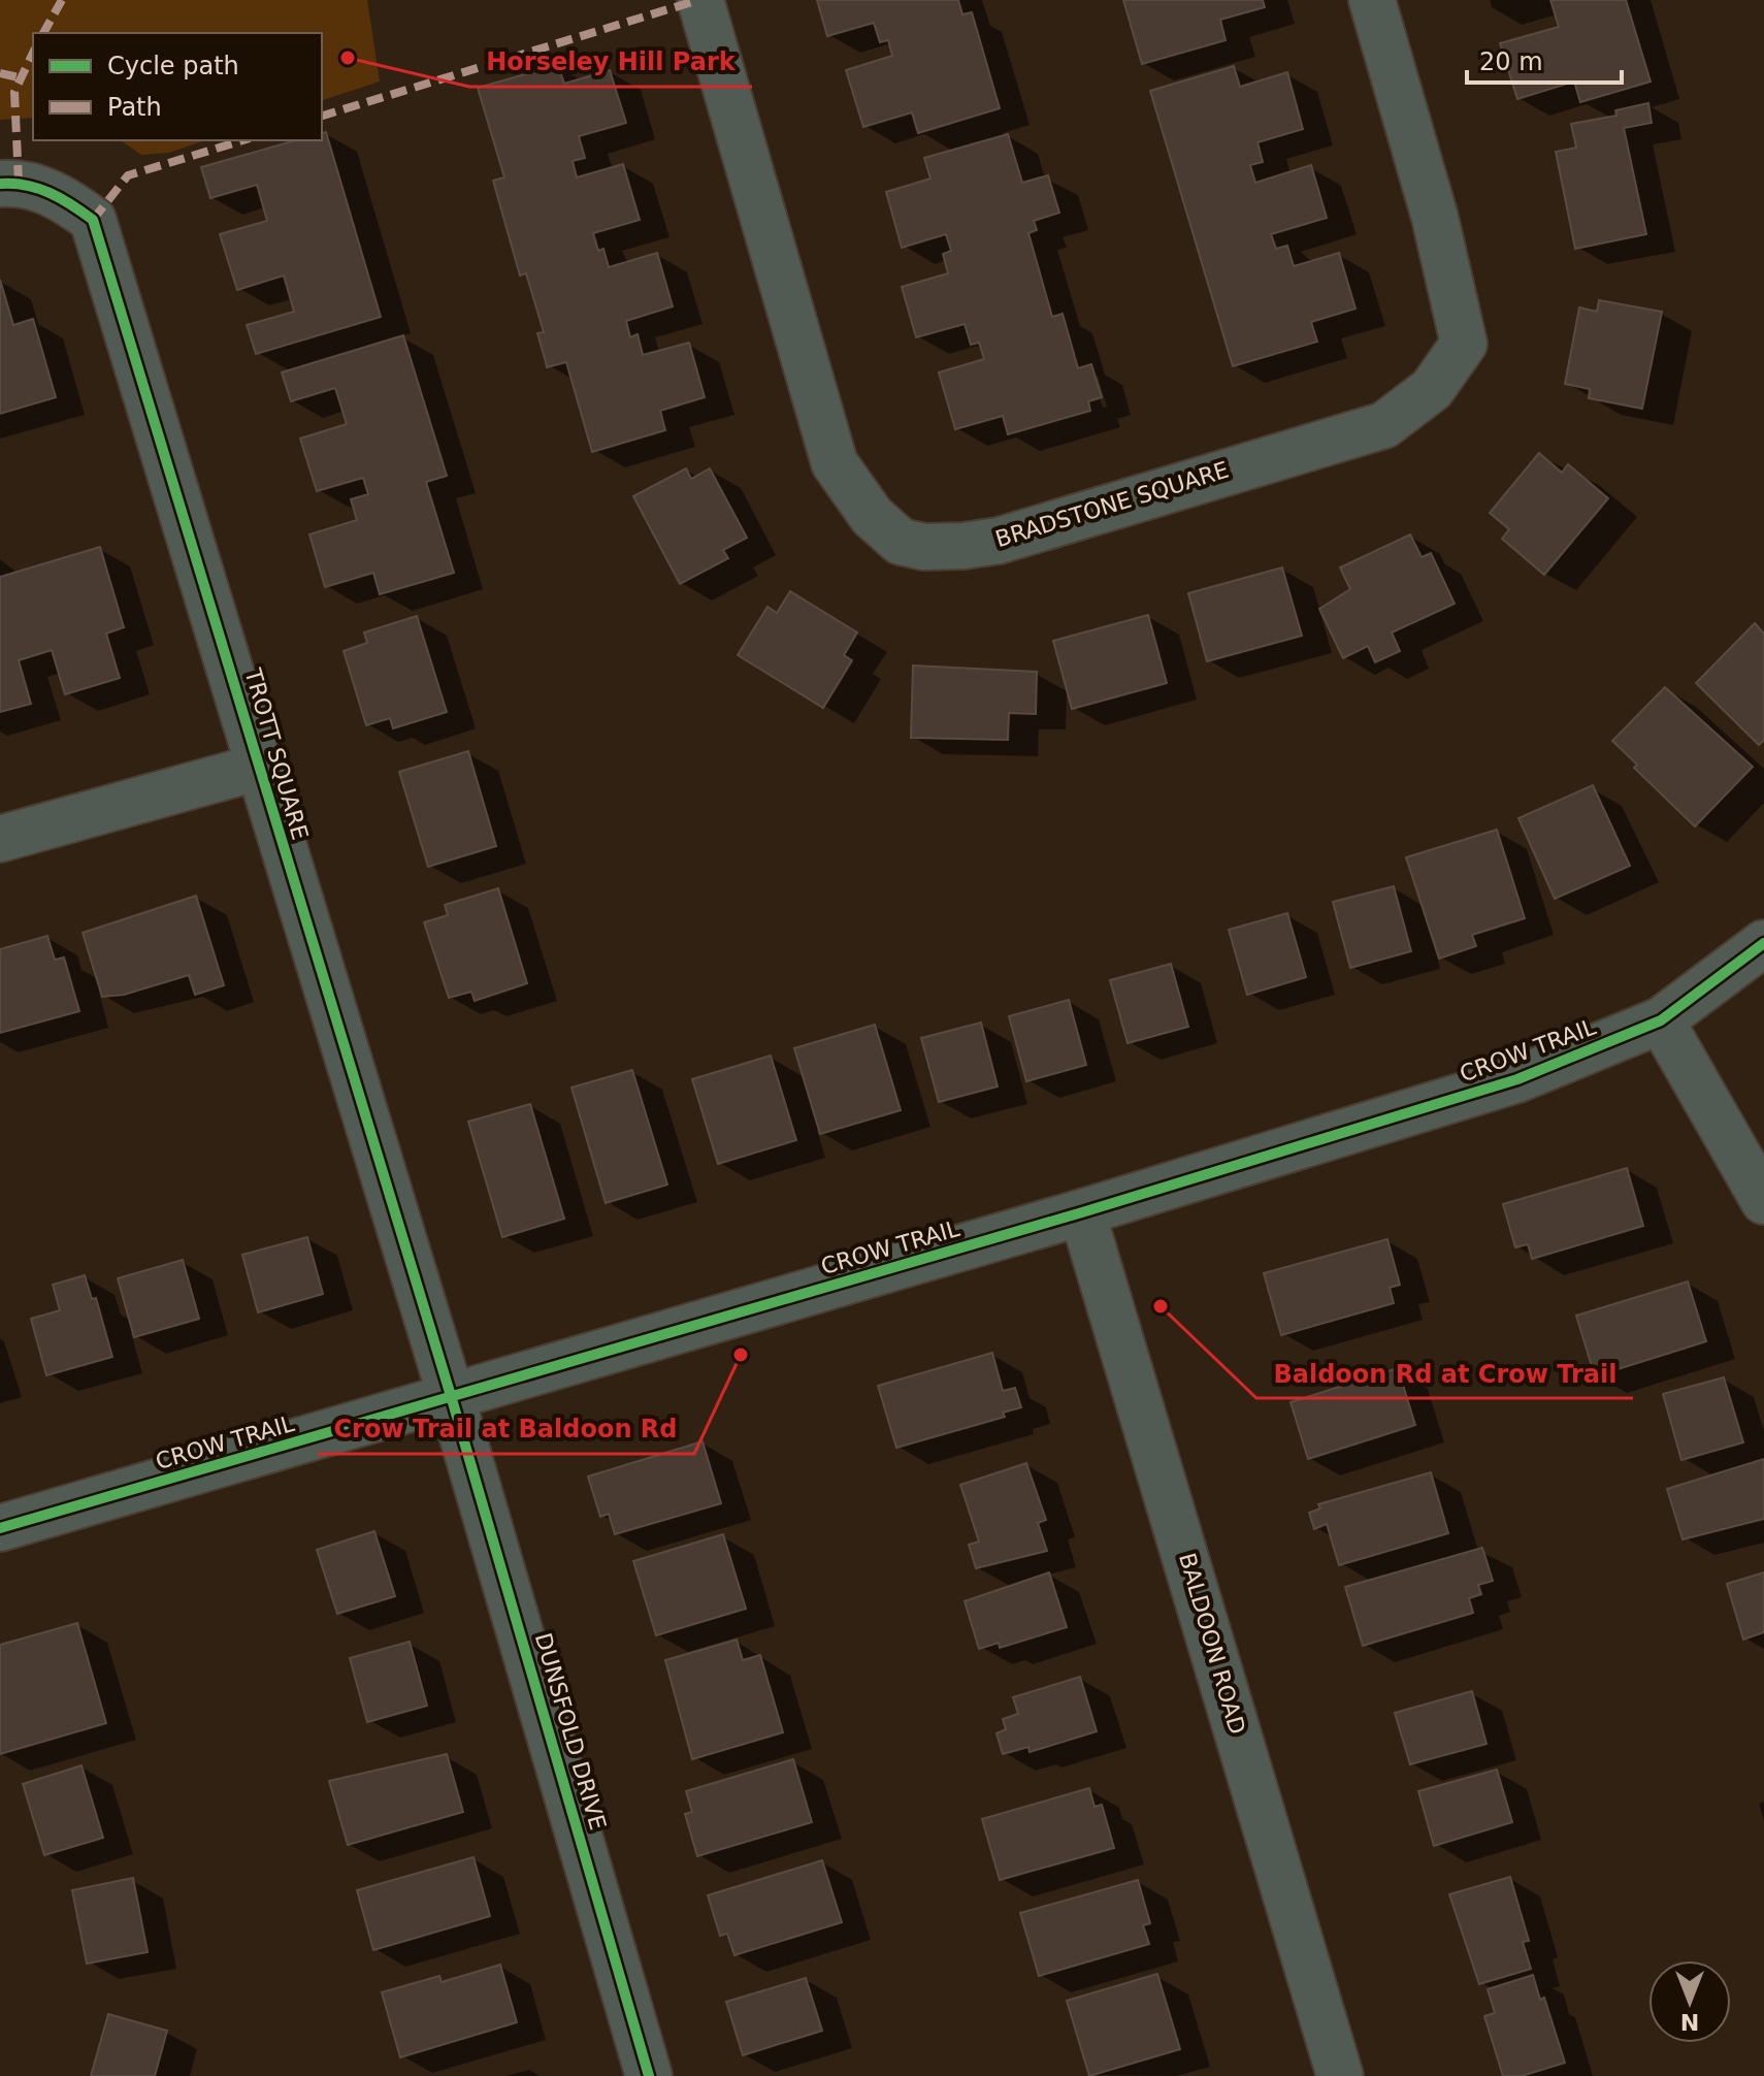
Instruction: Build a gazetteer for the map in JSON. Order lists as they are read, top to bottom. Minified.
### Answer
{"streets":{"street":["BRADSTONE SQUARE","TROTT SQUARE","CROW TRAIL","BALDOON ROAD","DUNSFOLD DRIVE"]},"crossings":[["TROTT SQUARE","CROW TRAIL"],["TROTT SQUARE","DUNSFOLD DRIVE"],["CROW TRAIL","BALDOON ROAD"],["CROW TRAIL","DUNSFOLD DRIVE"]],"places":["Horseley Hill Park","Baldoon Rd at Crow Trail","Crow Trail at Baldoon Rd"],"legend":["Cycle path","Path"],"scale_bar":"20 m","north":"bottom"}
